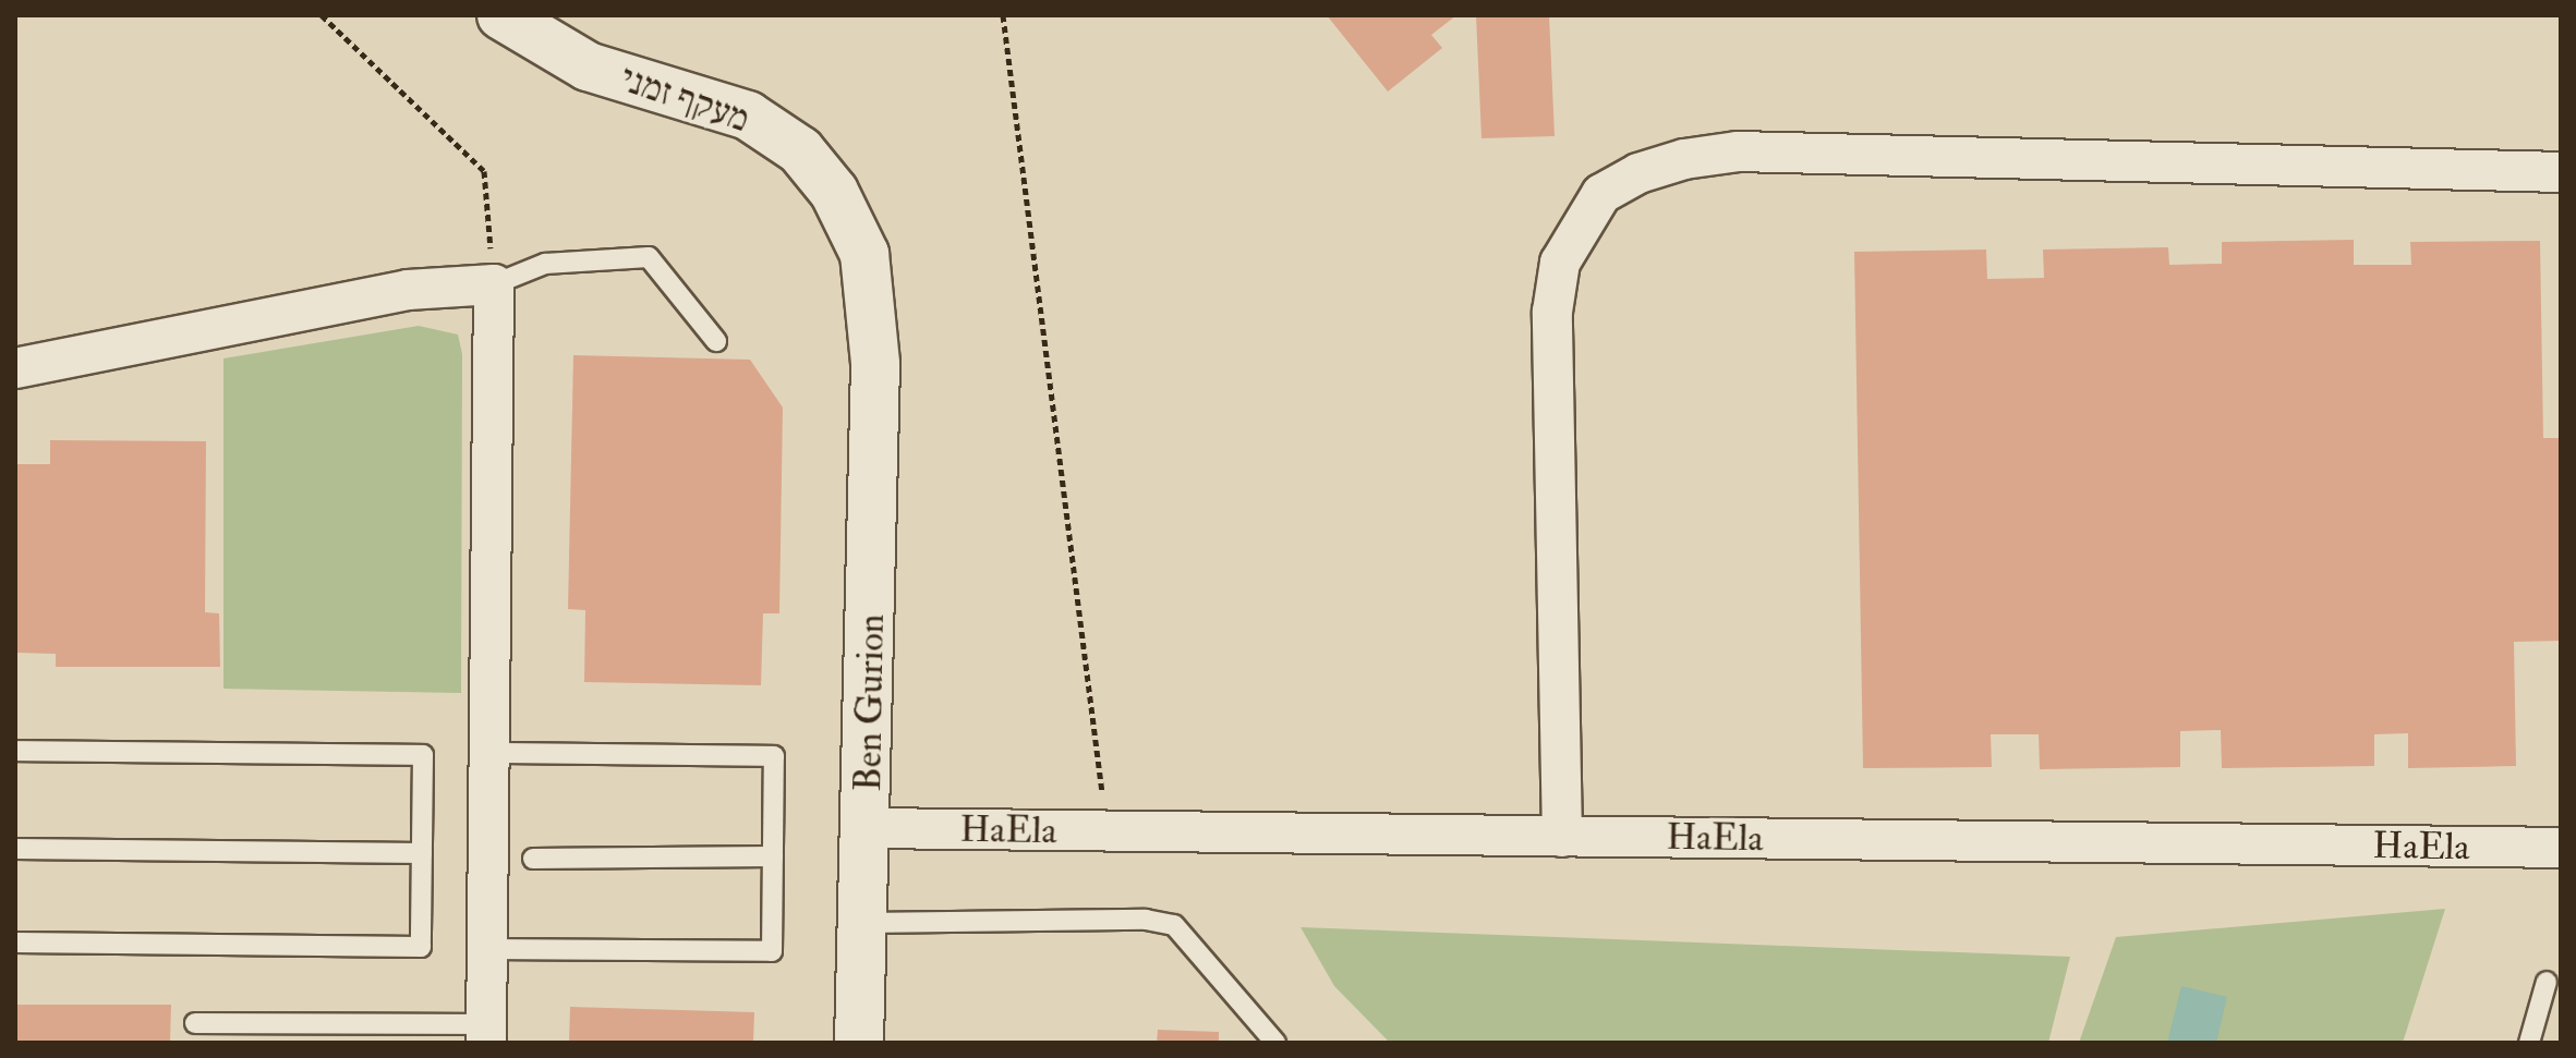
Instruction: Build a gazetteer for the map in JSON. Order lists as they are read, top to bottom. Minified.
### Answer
{"streets":{"street":["מעקף זמני","Ben Gurion","HaEla"]},"crossings":[["מעקף זמני","Ben Gurion"],["Ben Gurion","HaEla"]]}
